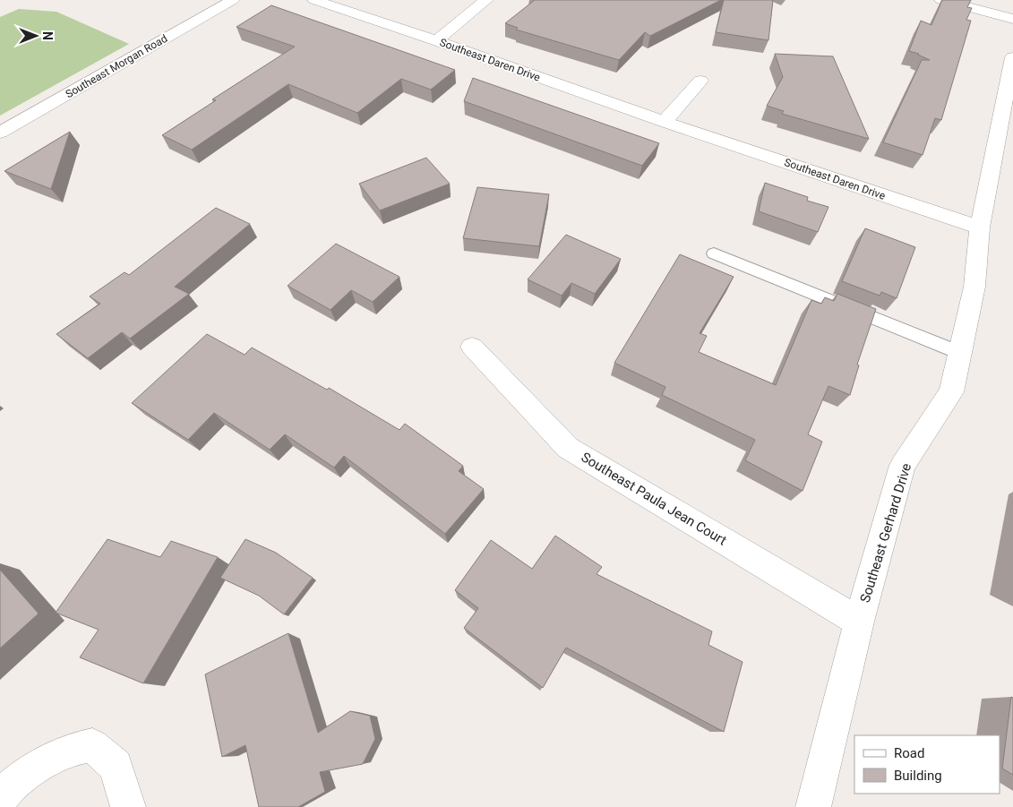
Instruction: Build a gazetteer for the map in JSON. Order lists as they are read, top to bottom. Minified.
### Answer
{"streets":{"street":["Southeast Daren Drive","Southeast Morgan Road","Southeast Paula Jean Court","Southeast Gerhard Drive"]},"crossings":[["Southeast Daren Drive","Southeast Gerhard Drive"],["Southeast Paula Jean Court","Southeast Gerhard Drive"]],"legend":["Road","Building"],"north":"right"}
